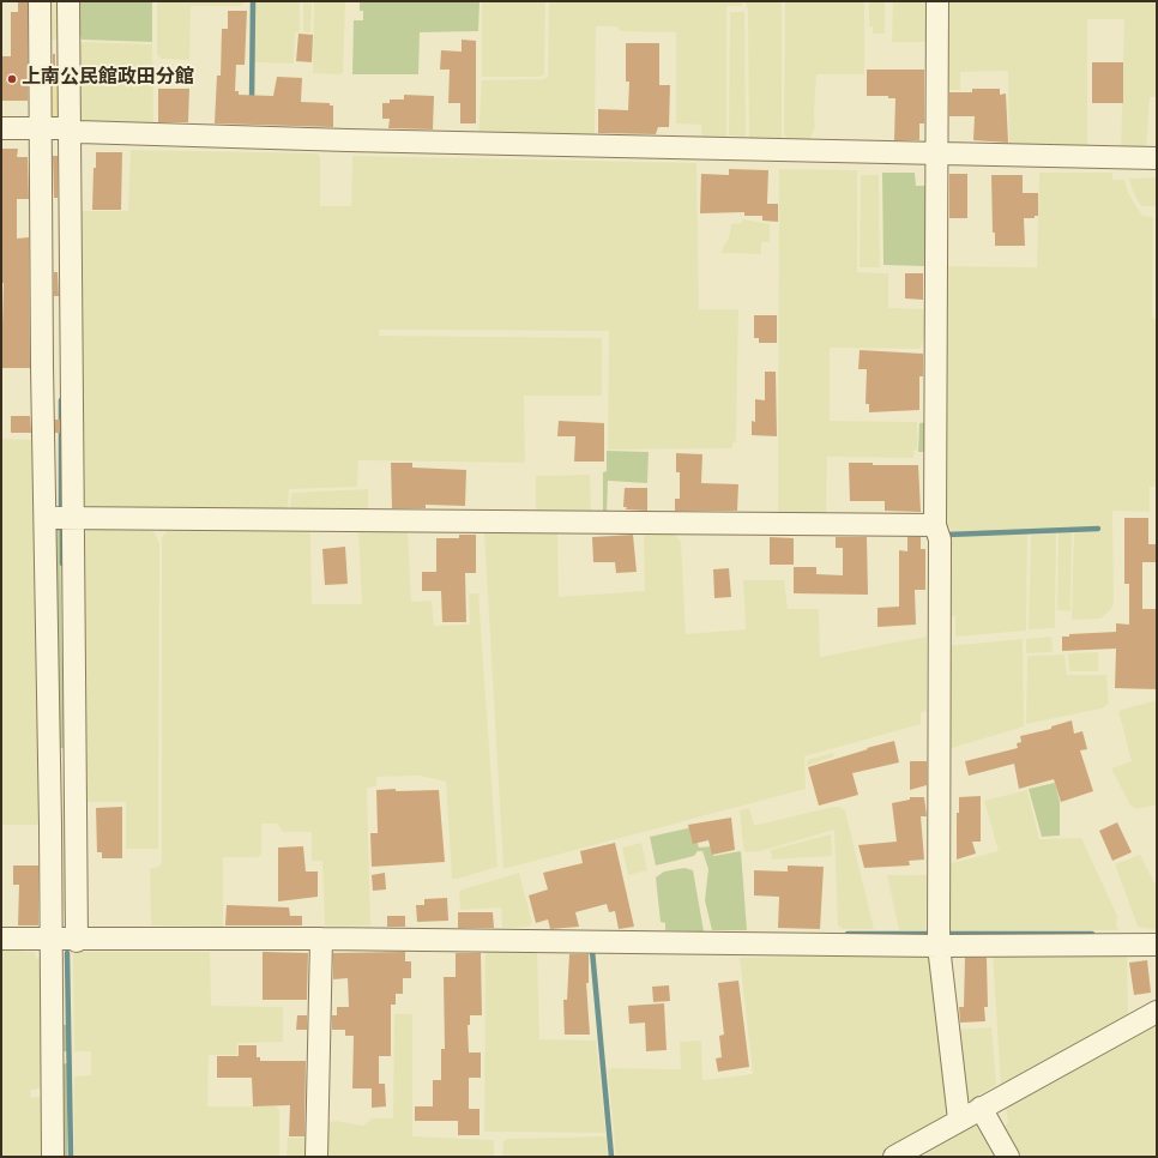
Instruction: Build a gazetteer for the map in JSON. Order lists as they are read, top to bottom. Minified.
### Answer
{"places":["上南公民館政田分館"]}
